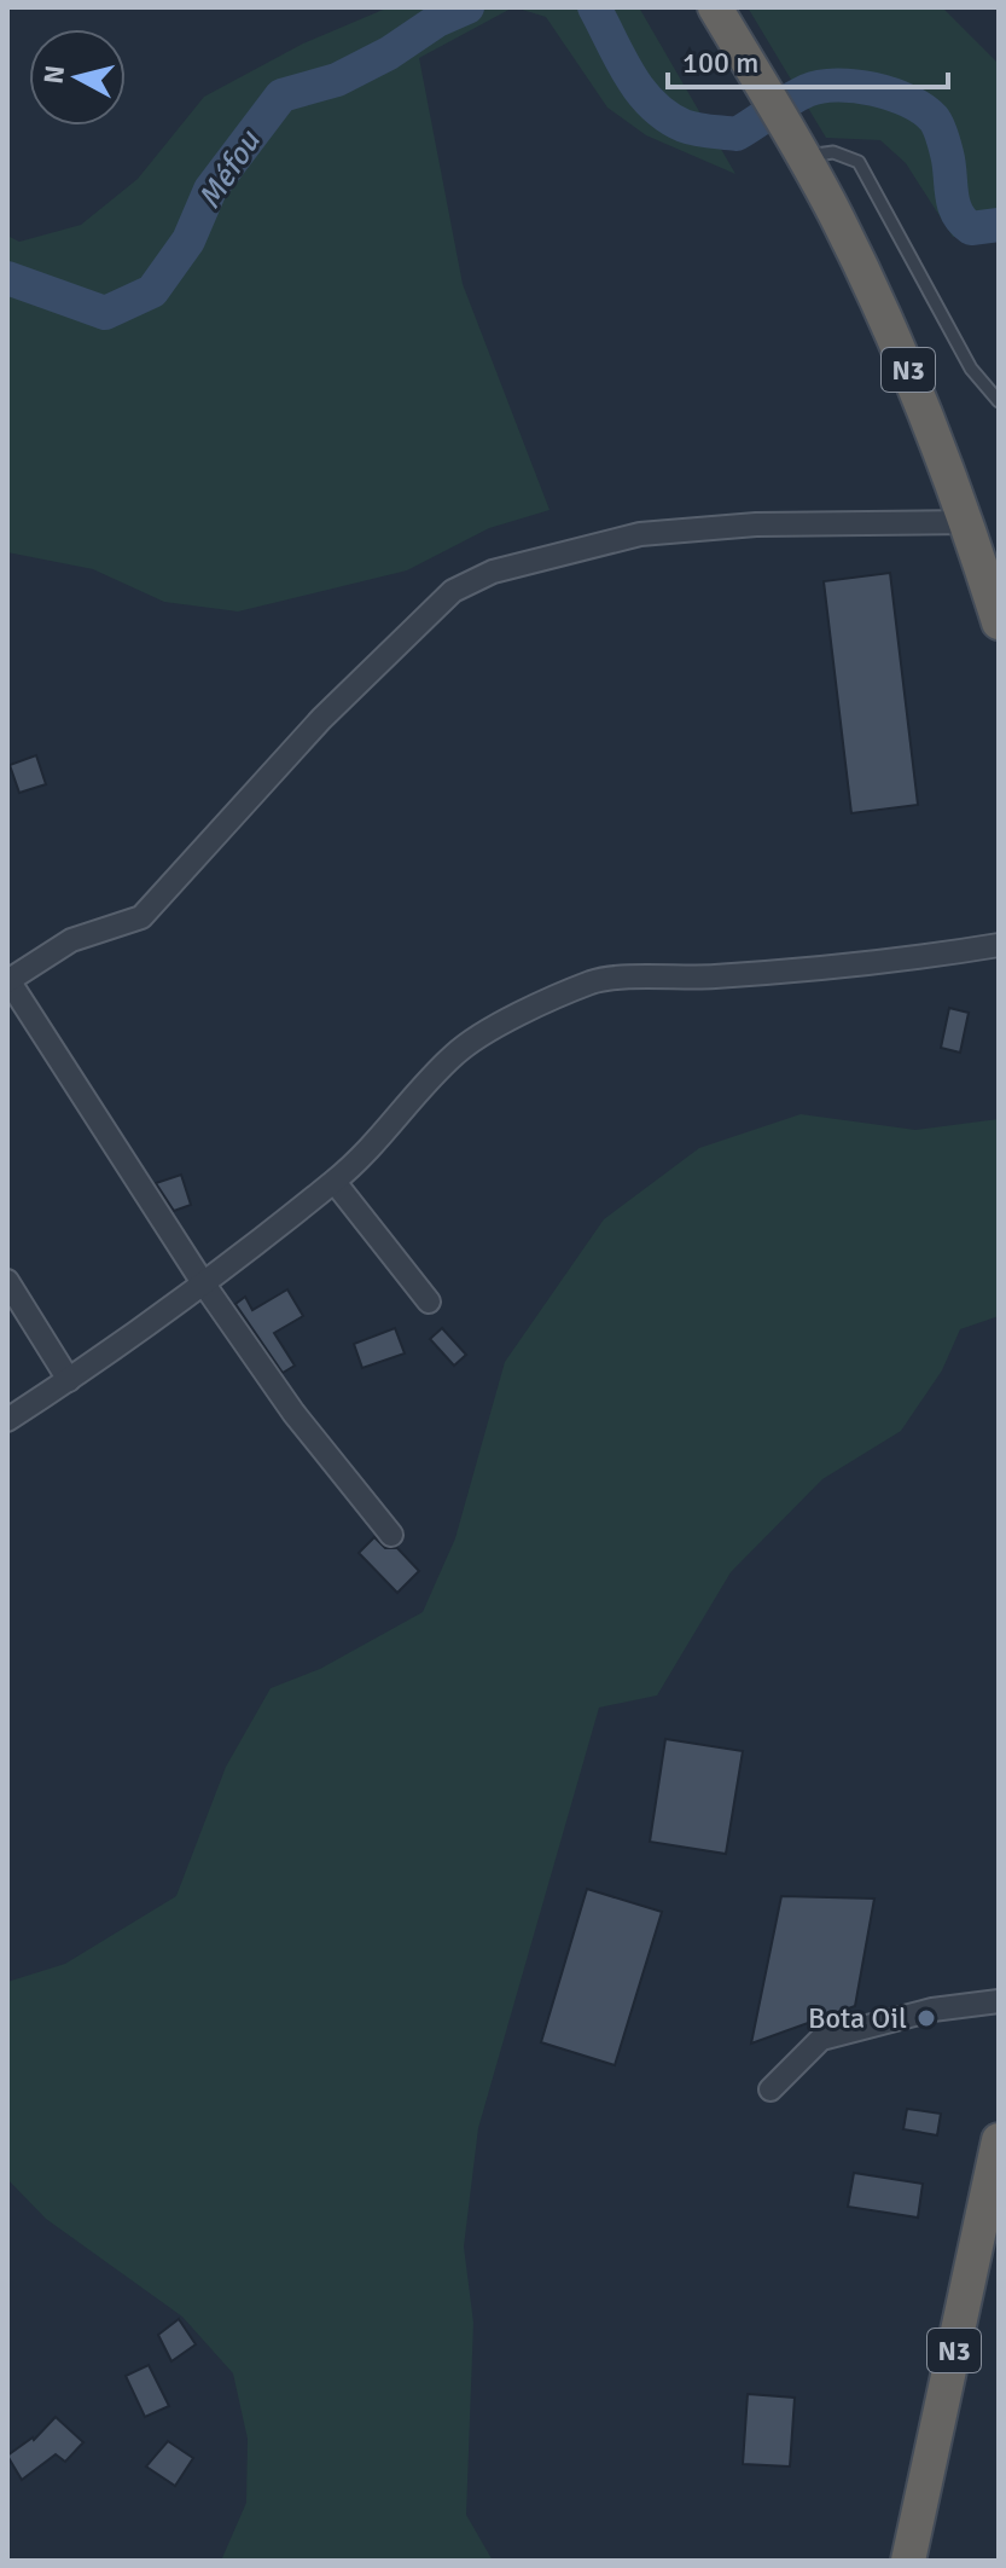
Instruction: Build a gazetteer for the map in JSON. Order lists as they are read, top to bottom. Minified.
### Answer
{"streets":{"highway":["N3"]},"water":["Méfou"],"places":["Bota Oil"],"scale_bar":"100 m","north":"left"}
